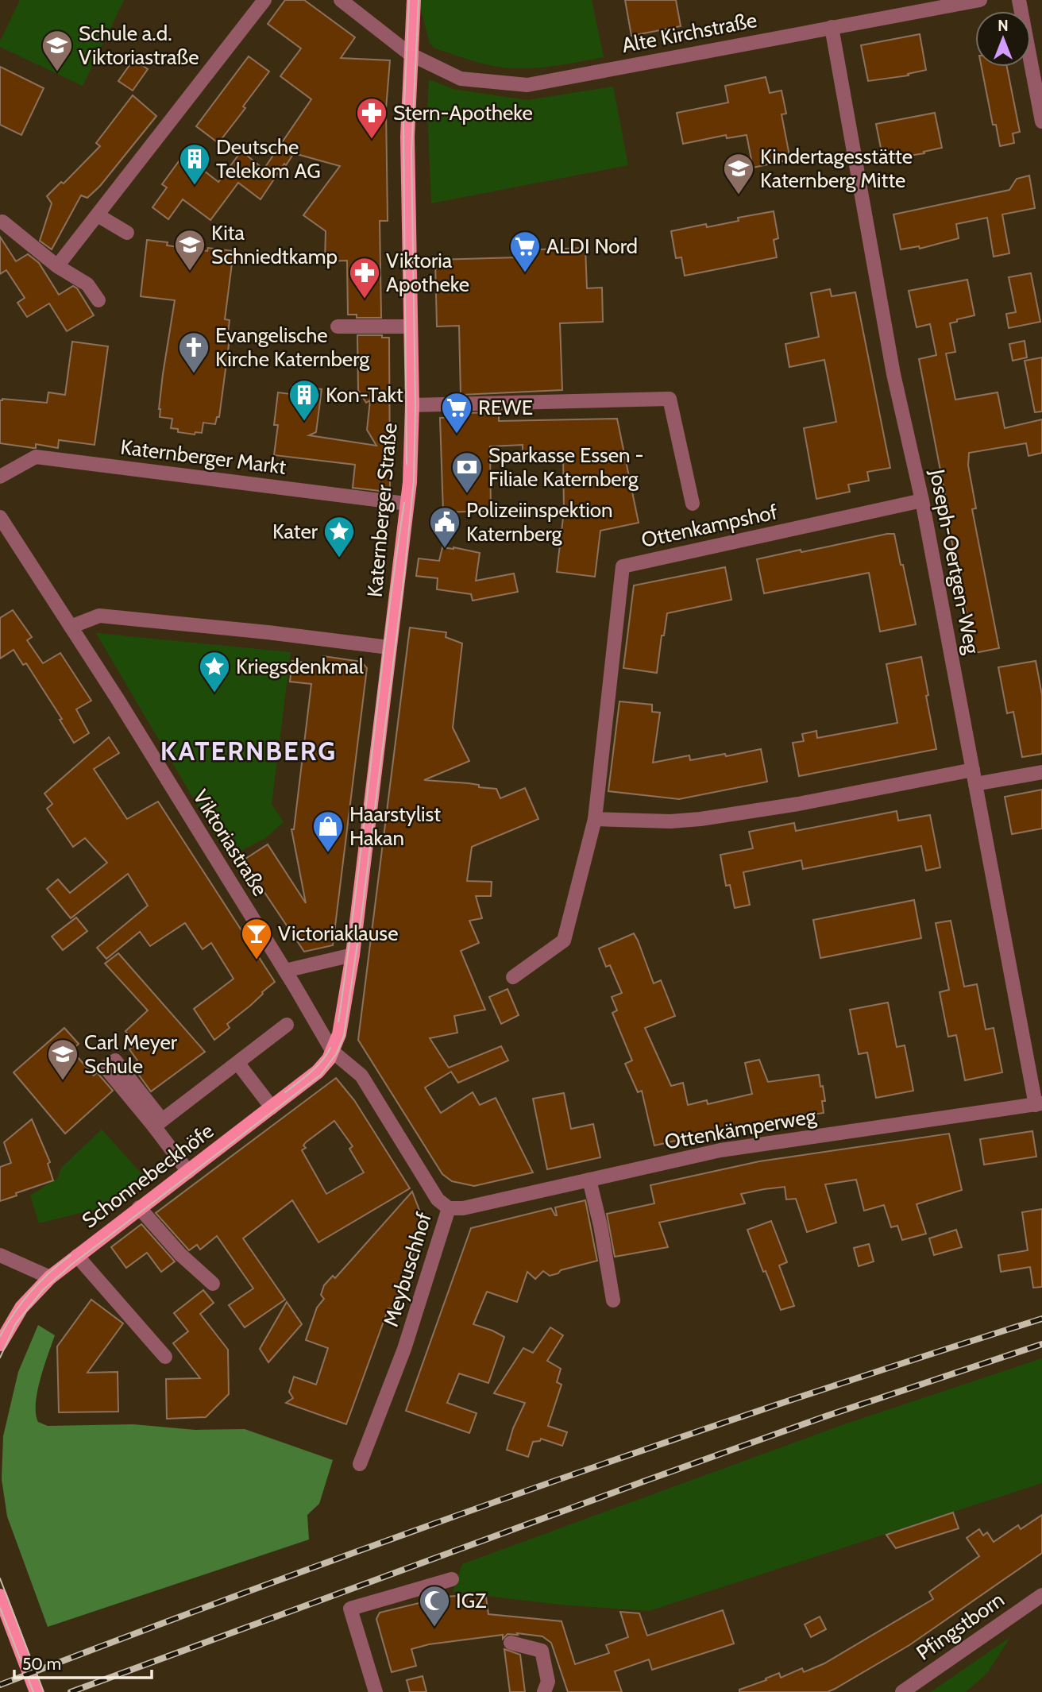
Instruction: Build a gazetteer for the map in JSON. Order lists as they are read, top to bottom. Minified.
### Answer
{"streets":{"main road":["Katernberger Straße","Schonnebeckhöfe"],"street":["Alte Kirchstraße","Katernberger Markt","Ottenkampshof","Joseph-Oertgen-Weg","Viktoriastraße","Ottenkämperweg","Meybuschhof","Pfingstborn"]},"crossings":[["Alte Kirchstraße","Katernberger Straße"],["Alte Kirchstraße","Joseph-Oertgen-Weg"],["Katernberger Markt","Katernberger Straße"],["Katernberger Straße","Viktoriastraße"],["Katernberger Straße","Schonnebeckhöfe"],["Katernberger Straße","Meybuschhof"],["Ottenkampshof","Joseph-Oertgen-Weg"],["Joseph-Oertgen-Weg","Ottenkämperweg"],["Viktoriastraße","Schonnebeckhöfe"],["Viktoriastraße","Meybuschhof"],["Ottenkämperweg","Meybuschhof"],["Schonnebeckhöfe","Meybuschhof"]],"districts":["KATERNBERG"],"places":{"school or university":["Schule a.d. Viktoriastraße","Kindertagesstätte Katernberg Mitte","Kita Schniedtkamp","Carl Meyer Schule"],"pharmacy":["Stern-Apotheke","Viktoria Apotheke"],"building":["Deutsche Telekom AG","Kon-Takt"],"supermarket":["ALDI Nord","REWE"],"church":["Evangelische Kirche Katernberg"],"bank":["Sparkasse Essen - Filiale Katernberg"],"public building":["Polizeiinspektion Katernberg"],"place":["Kater","Kriegsdenkmal"],"shop":["Haarstylist Hakan"],"bar":["Victoriaklause"],"mosque":["IGZ"]},"scale_bar":"50 m","north":"top"}
